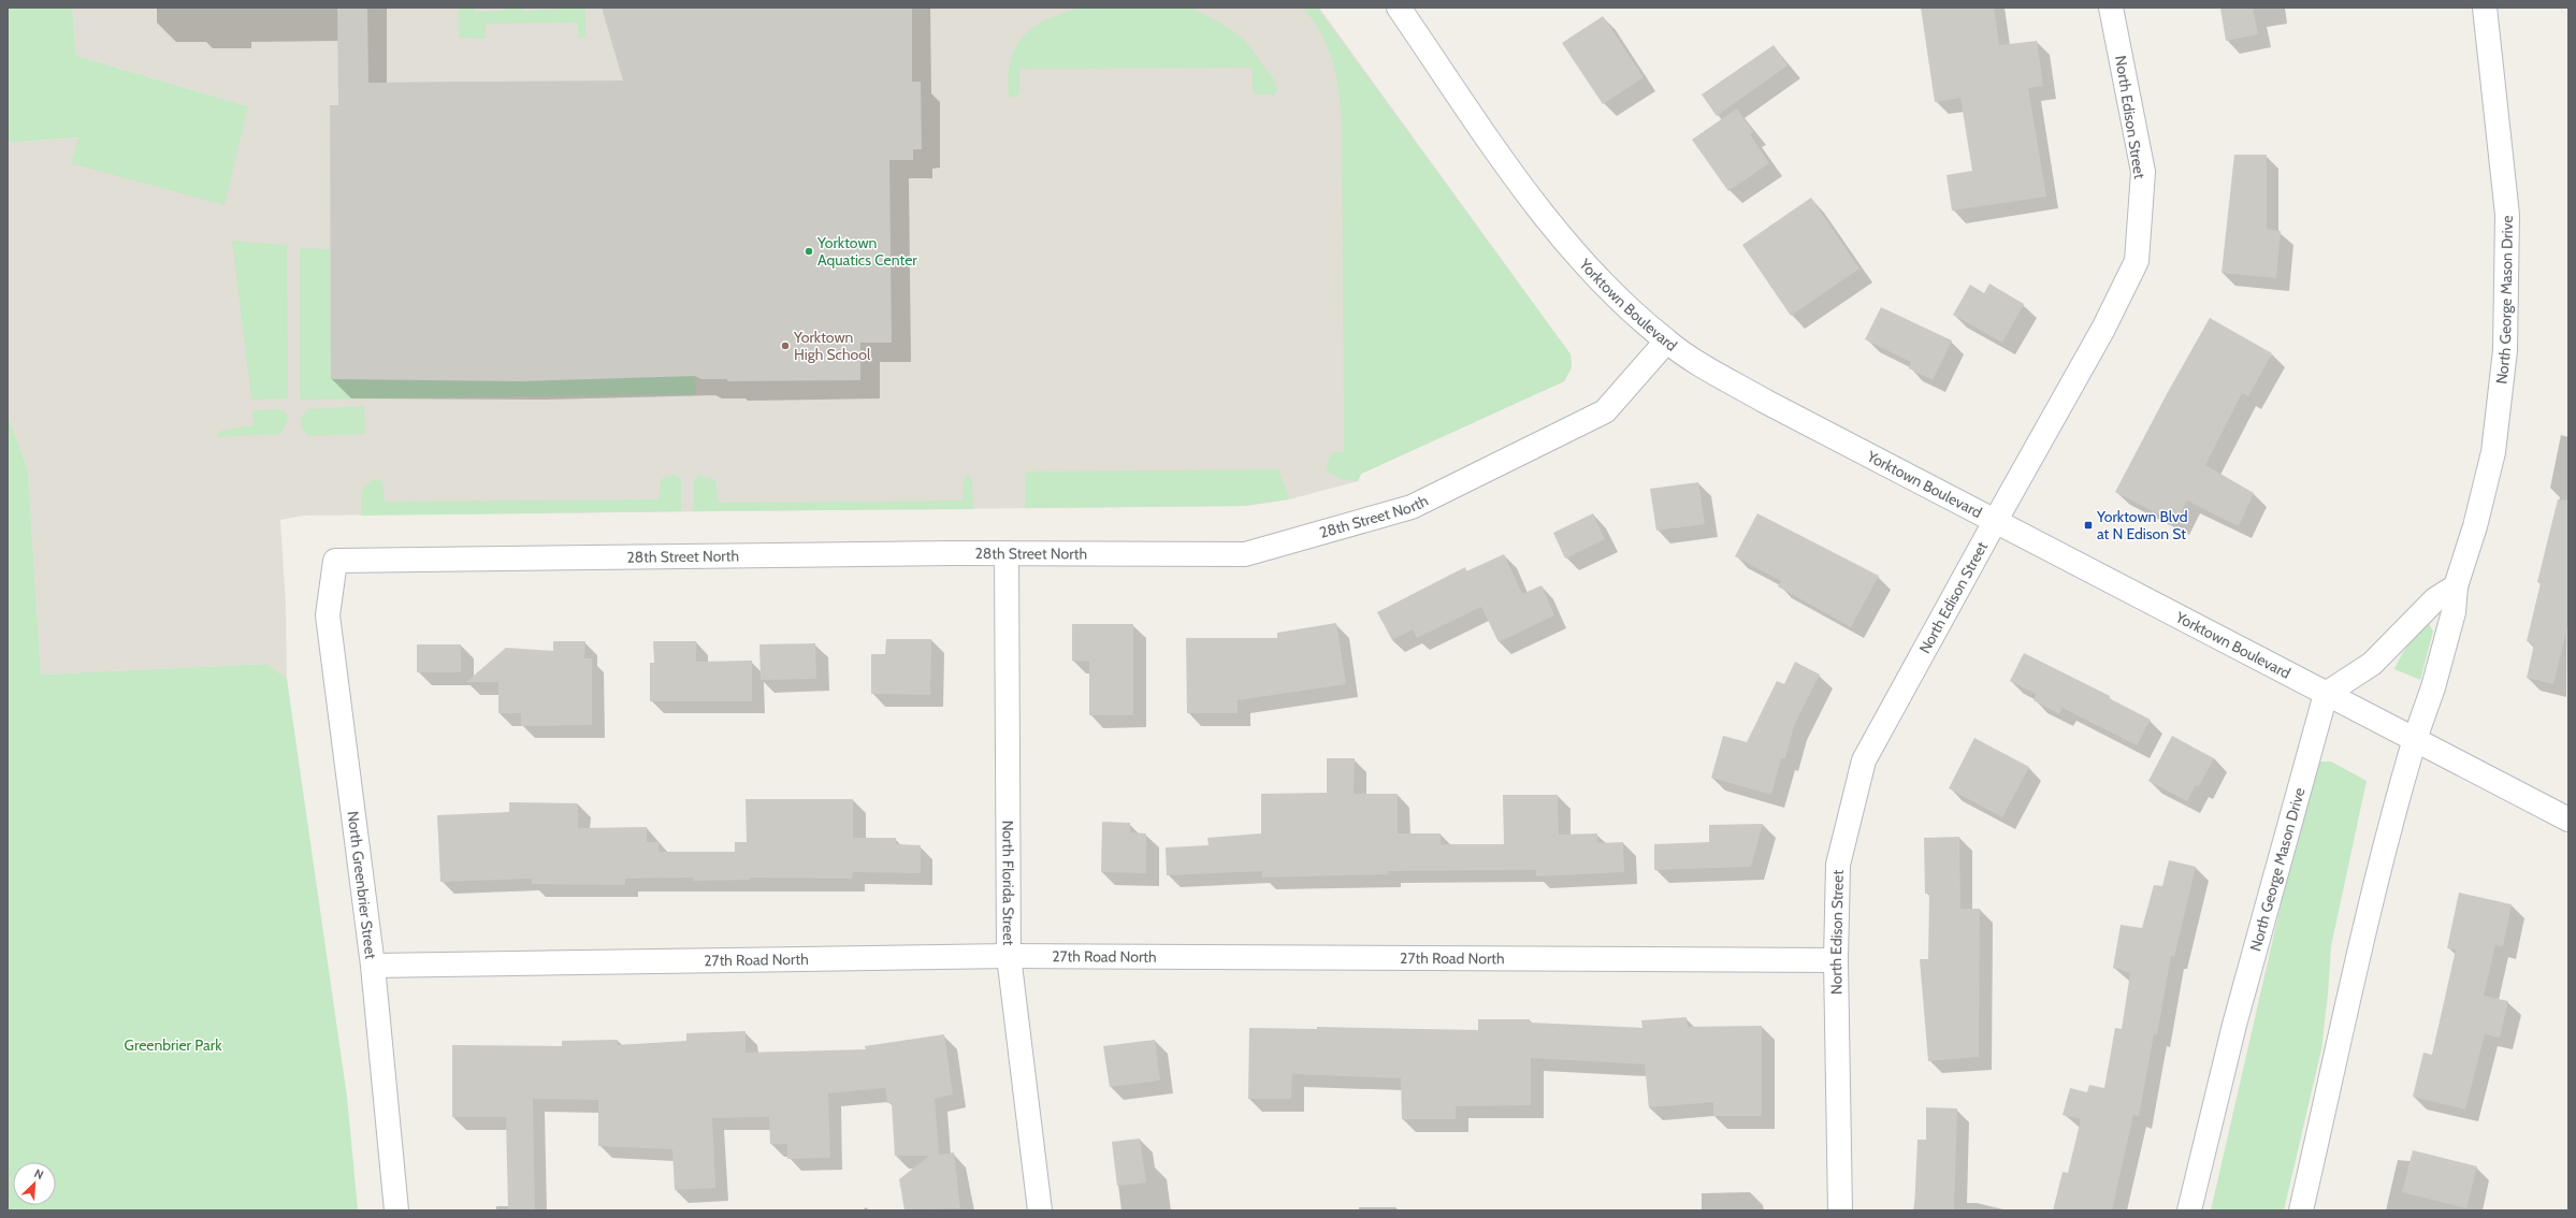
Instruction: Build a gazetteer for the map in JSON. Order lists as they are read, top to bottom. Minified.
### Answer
{"streets":{"street":["North Edison Street","North George Mason Drive","Yorktown Boulevard","28th Street North","North Florida Street","North Greenbrier Street","27th Road North"]},"crossings":[["North Edison Street","Yorktown Boulevard"],["North Edison Street","27th Road North"],["North George Mason Drive","Yorktown Boulevard"],["Yorktown Boulevard","28th Street North"],["28th Street North","North Florida Street"],["28th Street North","North Greenbrier Street"],["North Florida Street","27th Road North"],["North Greenbrier Street","27th Road North"]],"parks":["Greenbrier Park"],"places":{"other":["Yorktown Aquatics Center","Yorktown High School"],"transit":["Yorktown Blvd at N Edison St"]},"north":"top right"}
